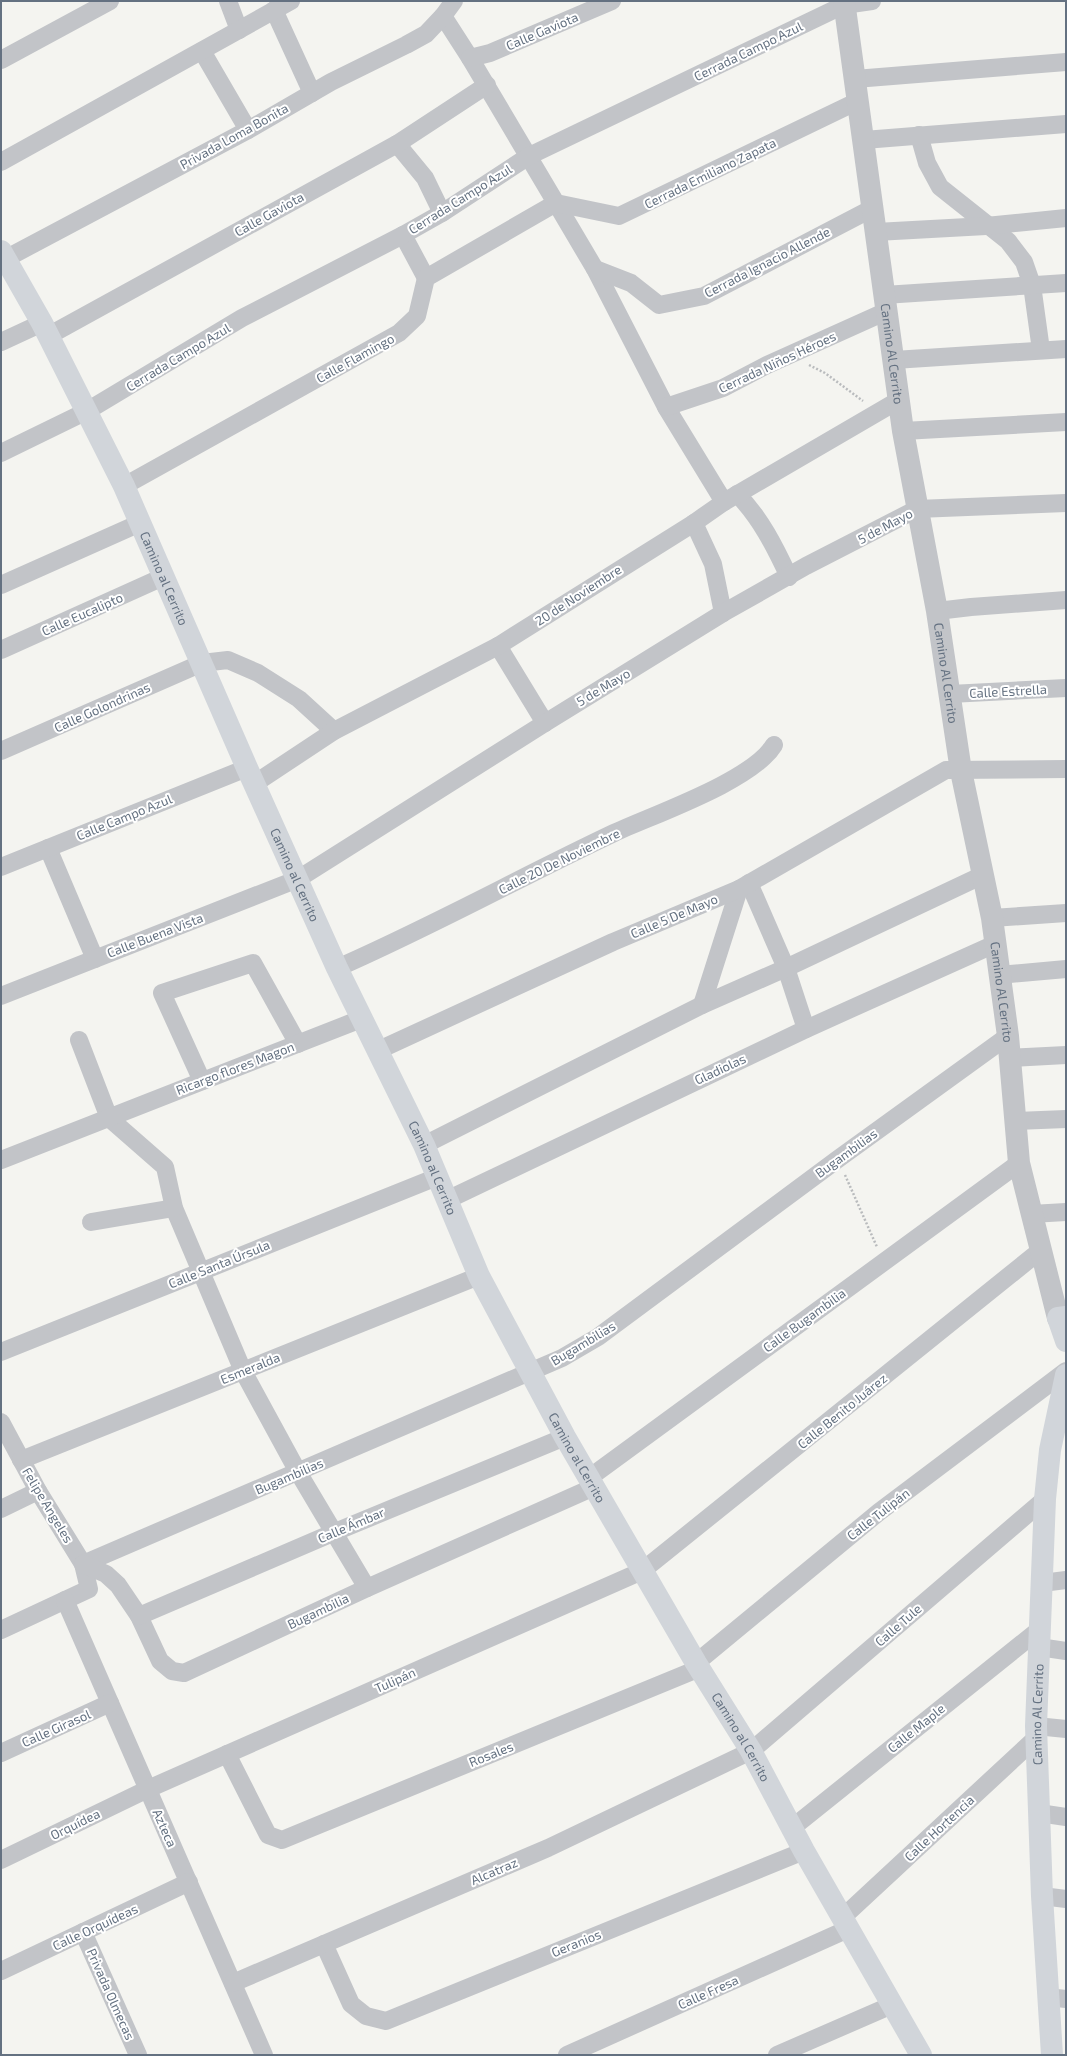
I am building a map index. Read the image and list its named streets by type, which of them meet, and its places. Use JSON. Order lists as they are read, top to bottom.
{
  "streets": {
    "main road": ["Camino Al Cerrito", "Camino al Cerrito"],
    "street": [
      "Calle Gaviota",
      "Cerrada Campo Azul",
      "Privada Loma Bonita",
      "Cerrada Emiliano Zapata",
      "Cerrada Ignacio Allende",
      "Calle Flamingo",
      "Cerrada Niños Héroes",
      "5 de Mayo",
      "20 de Noviembre",
      "Calle Eucalipto",
      "Calle Estrella",
      "Calle Golondrinas",
      "Calle Campo Azul",
      "Calle 20 De Noviembre",
      "Calle 5 De Mayo",
      "Calle Buena Vista",
      "Ricargo flores Magon",
      "Gladiolas",
      "Bugambilias",
      "Calle Santa Úrsula",
      "Calle Bugambilia",
      "Esmeralda",
      "Calle Benito Juárez",
      "Felipe Angeles",
      "Calle Tulipán",
      "Calle Ámbar",
      "Bugambilia",
      "Calle Tule",
      "Tulipán",
      "Calle Girasol",
      "Calle Maple",
      "Rosales",
      "Orquídea",
      "Azteca",
      "Calle Hortencia",
      "Alcatraz",
      "Calle Orquídeas",
      "Geranios",
      "Calle Fresa",
      "Privada Olmecas"
    ]
  },
  "crossings": [
    ["Calle Gaviota", "Camino al Cerrito"],
    ["Cerrada Campo Azul", "Camino Al Cerrito"],
    ["Cerrada Campo Azul", "Camino al Cerrito"],
    ["Privada Loma Bonita", "Camino al Cerrito"],
    ["Cerrada Emiliano Zapata", "Camino Al Cerrito"],
    ["Cerrada Ignacio Allende", "Camino Al Cerrito"],
    ["Camino Al Cerrito", "Cerrada Niños Héroes"],
    ["Camino Al Cerrito", "5 de Mayo"],
    ["Camino Al Cerrito", "20 de Noviembre"],
    ["Camino Al Cerrito", "Calle Estrella"],
    ["Camino Al Cerrito", "Calle 5 De Mayo"],
    ["Camino Al Cerrito", "Gladiolas"],
    ["Camino Al Cerrito", "Bugambilias"],
    ["Camino Al Cerrito", "Calle Bugambilia"],
    ["Camino Al Cerrito", "Calle Benito Juárez"],
    ["Camino Al Cerrito", "Calle Tule"],
    ["Camino Al Cerrito", "Calle Maple"],
    ["Camino Al Cerrito", "Calle Hortencia"],
    ["Calle Flamingo", "Camino al Cerrito"],
    ["5 de Mayo", "Camino al Cerrito"],
    ["5 de Mayo", "Calle Buena Vista"],
    ["Camino al Cerrito", "20 de Noviembre"],
    ["Camino al Cerrito", "Calle Eucalipto"],
    ["Camino al Cerrito", "Calle Golondrinas"],
    ["Camino al Cerrito", "Calle Campo Azul"],
    ["Camino al Cerrito", "Calle 20 De Noviembre"],
    ["Camino al Cerrito", "Calle 5 De Mayo"],
    ["Camino al Cerrito", "Calle Buena Vista"],
    ["Camino al Cerrito", "Ricargo flores Magon"],
    ["Camino al Cerrito", "Gladiolas"],
    ["Camino al Cerrito", "Bugambilias"],
    ["Camino al Cerrito", "Calle Santa Úrsula"],
    ["Camino al Cerrito", "Calle Bugambilia"],
    ["Camino al Cerrito", "Esmeralda"],
    ["Camino al Cerrito", "Calle Benito Juárez"],
    ["Camino al Cerrito", "Calle Tulipán"],
    ["Camino al Cerrito", "Calle Ámbar"],
    ["Camino al Cerrito", "Bugambilia"],
    ["Camino al Cerrito", "Calle Tule"],
    ["Camino al Cerrito", "Tulipán"],
    ["Camino al Cerrito", "Calle Maple"],
    ["Camino al Cerrito", "Rosales"],
    ["Camino al Cerrito", "Calle Hortencia"],
    ["Camino al Cerrito", "Alcatraz"],
    ["Camino al Cerrito", "Geranios"],
    ["Camino al Cerrito", "Calle Fresa"],
    ["20 de Noviembre", "Calle Golondrinas"],
    ["20 de Noviembre", "Calle Campo Azul"],
    ["Bugambilias", "Felipe Angeles"],
    ["Bugambilias", "Bugambilia"],
    ["Calle Bugambilia", "Bugambilia"],
    ["Esmeralda", "Felipe Angeles"],
    ["Calle Benito Juárez", "Tulipán"],
    ["Felipe Angeles", "Bugambilia"],
    ["Felipe Angeles", "Azteca"],
    ["Calle Tulipán", "Rosales"],
    ["Calle Ámbar", "Bugambilia"],
    ["Calle Tule", "Alcatraz"],
    ["Tulipán", "Rosales"],
    ["Tulipán", "Orquídea"],
    ["Tulipán", "Azteca"],
    ["Calle Girasol", "Azteca"],
    ["Orquídea", "Azteca"],
    ["Azteca", "Alcatraz"],
    ["Azteca", "Calle Orquídeas"],
    ["Calle Hortencia", "Calle Fresa"],
    ["Alcatraz", "Geranios"],
    ["Calle Orquídeas", "Privada Olmecas"]
  ]
}
